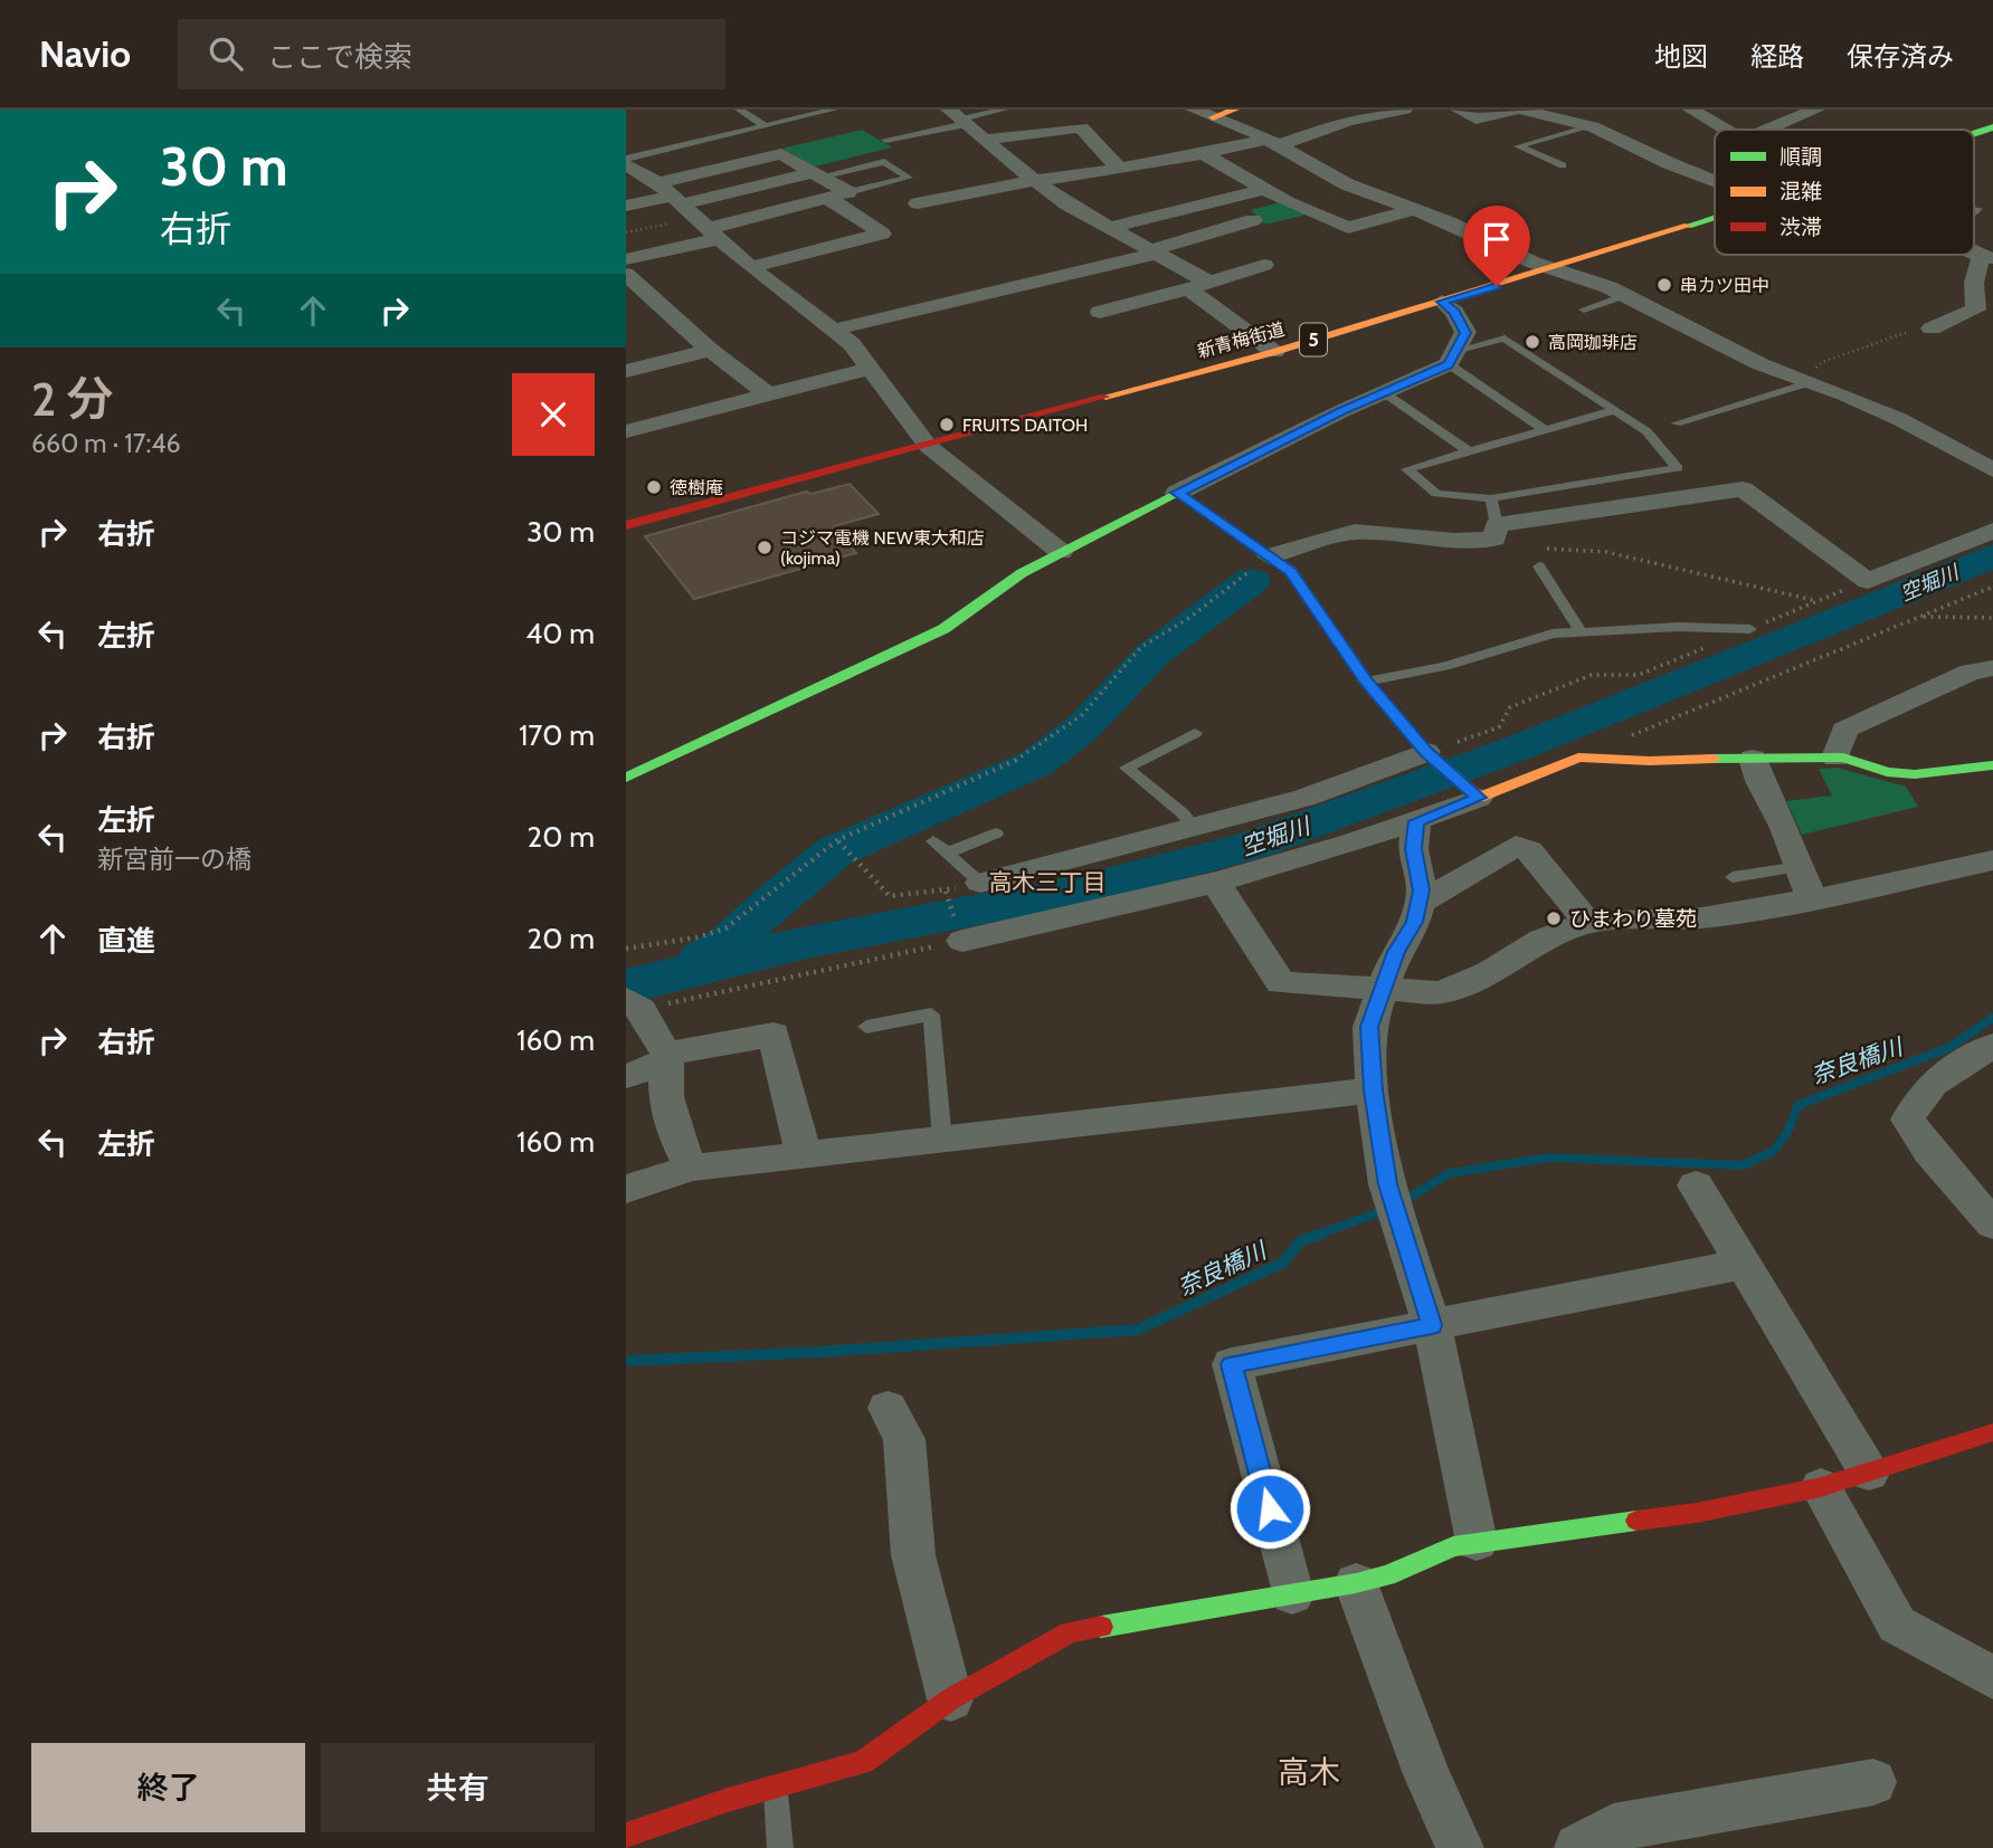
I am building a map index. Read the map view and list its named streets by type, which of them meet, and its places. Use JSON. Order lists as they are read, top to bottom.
{
  "streets": {
    "street": ["新青梅街道", "5"]
  },
  "districts": ["高木三丁目", "高木"],
  "water": ["空堀川", "奈良橋川"],
  "places": [
    "串カツ田中",
    "高岡珈琲店",
    "FRUITS DAITOH",
    "徳樹庵",
    "コジマ電機 NEW東大和店 (kojima)",
    "ひまわり墓苑"
  ],
  "legend": ["順調", "混雑", "渋滞"],
  "page": {
    "header": "Navio",
    "search": "ここで検索",
    "nav": ["地図", "経路", "保存済み"],
    "turn": ["30 m", "右折"],
    "heading": ["2 分", "660 m · 17:46"],
    "list": [
      {
        "name": "右折",
        "value": "30 m"
      },
      {
        "name": "左折",
        "value": "40 m"
      },
      {
        "name": "右折",
        "value": "170 m"
      },
      {
        "name": "左折",
        "note": "新宮前一の橋",
        "value": "20 m"
      },
      {
        "name": "直進",
        "value": "20 m"
      },
      {
        "name": "右折",
        "value": "160 m"
      },
      {
        "name": "左折",
        "value": "160 m"
      }
    ],
    "buttons": ["終了", "共有"]
  }
}
